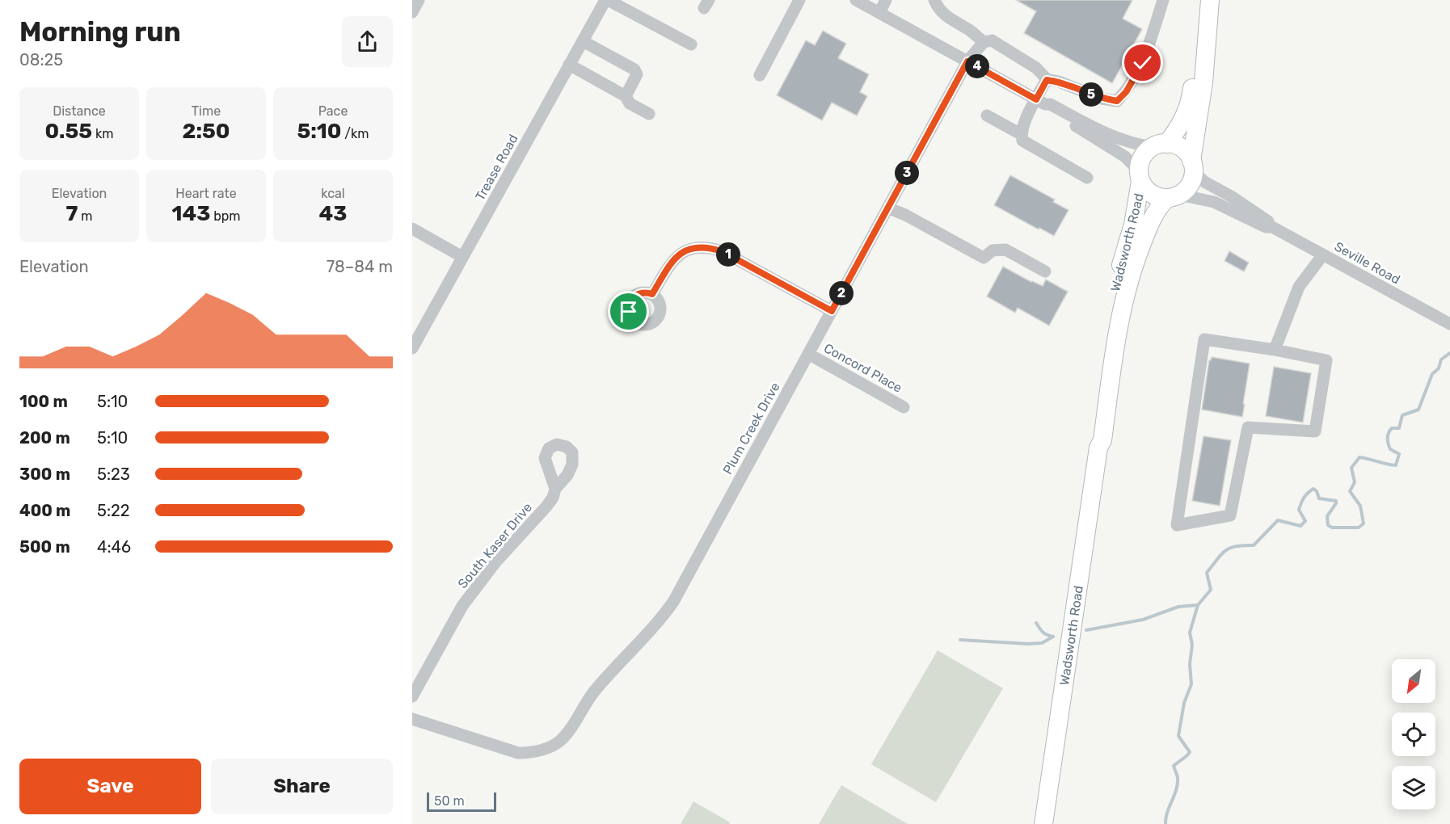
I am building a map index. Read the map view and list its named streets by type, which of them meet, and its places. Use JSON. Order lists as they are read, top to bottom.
{
  "streets": {
    "highway": ["Wadsworth Road"],
    "street": [
      "Trease Road",
      "Seville Road",
      "Concord Place",
      "Plum Creek Drive",
      "South Kaser Drive"
    ]
  },
  "crossings": [
    ["Wadsworth Road", "Seville Road"],
    ["Concord Place", "Plum Creek Drive"]
  ],
  "scale_bar": "50 m",
  "north": "bottom left",
  "page": {
    "heading": ["Morning run", "08:25"],
    "pins": [
      "4",
      "5",
      "3",
      "1",
      "2"
    ],
    "stats": [
      ["Distance", "0.55 km"],
      ["Time", "2:50"],
      ["Pace", "5:10 /km"],
      ["Elevation", "7 m"],
      ["Heart rate", "143 bpm"],
      ["kcal", "43"]
    ],
    "chart": ["Elevation", "78–84 m"],
    "list": [
      {
        "name": "100 m",
        "note": "5:10"
      },
      {
        "name": "200 m",
        "note": "5:10"
      },
      {
        "name": "300 m",
        "note": "5:23"
      },
      {
        "name": "400 m",
        "note": "5:22"
      },
      {
        "name": "500 m",
        "note": "4:46"
      }
    ],
    "buttons": ["Save", "Share"],
    "scale": "50 m"
  }
}
